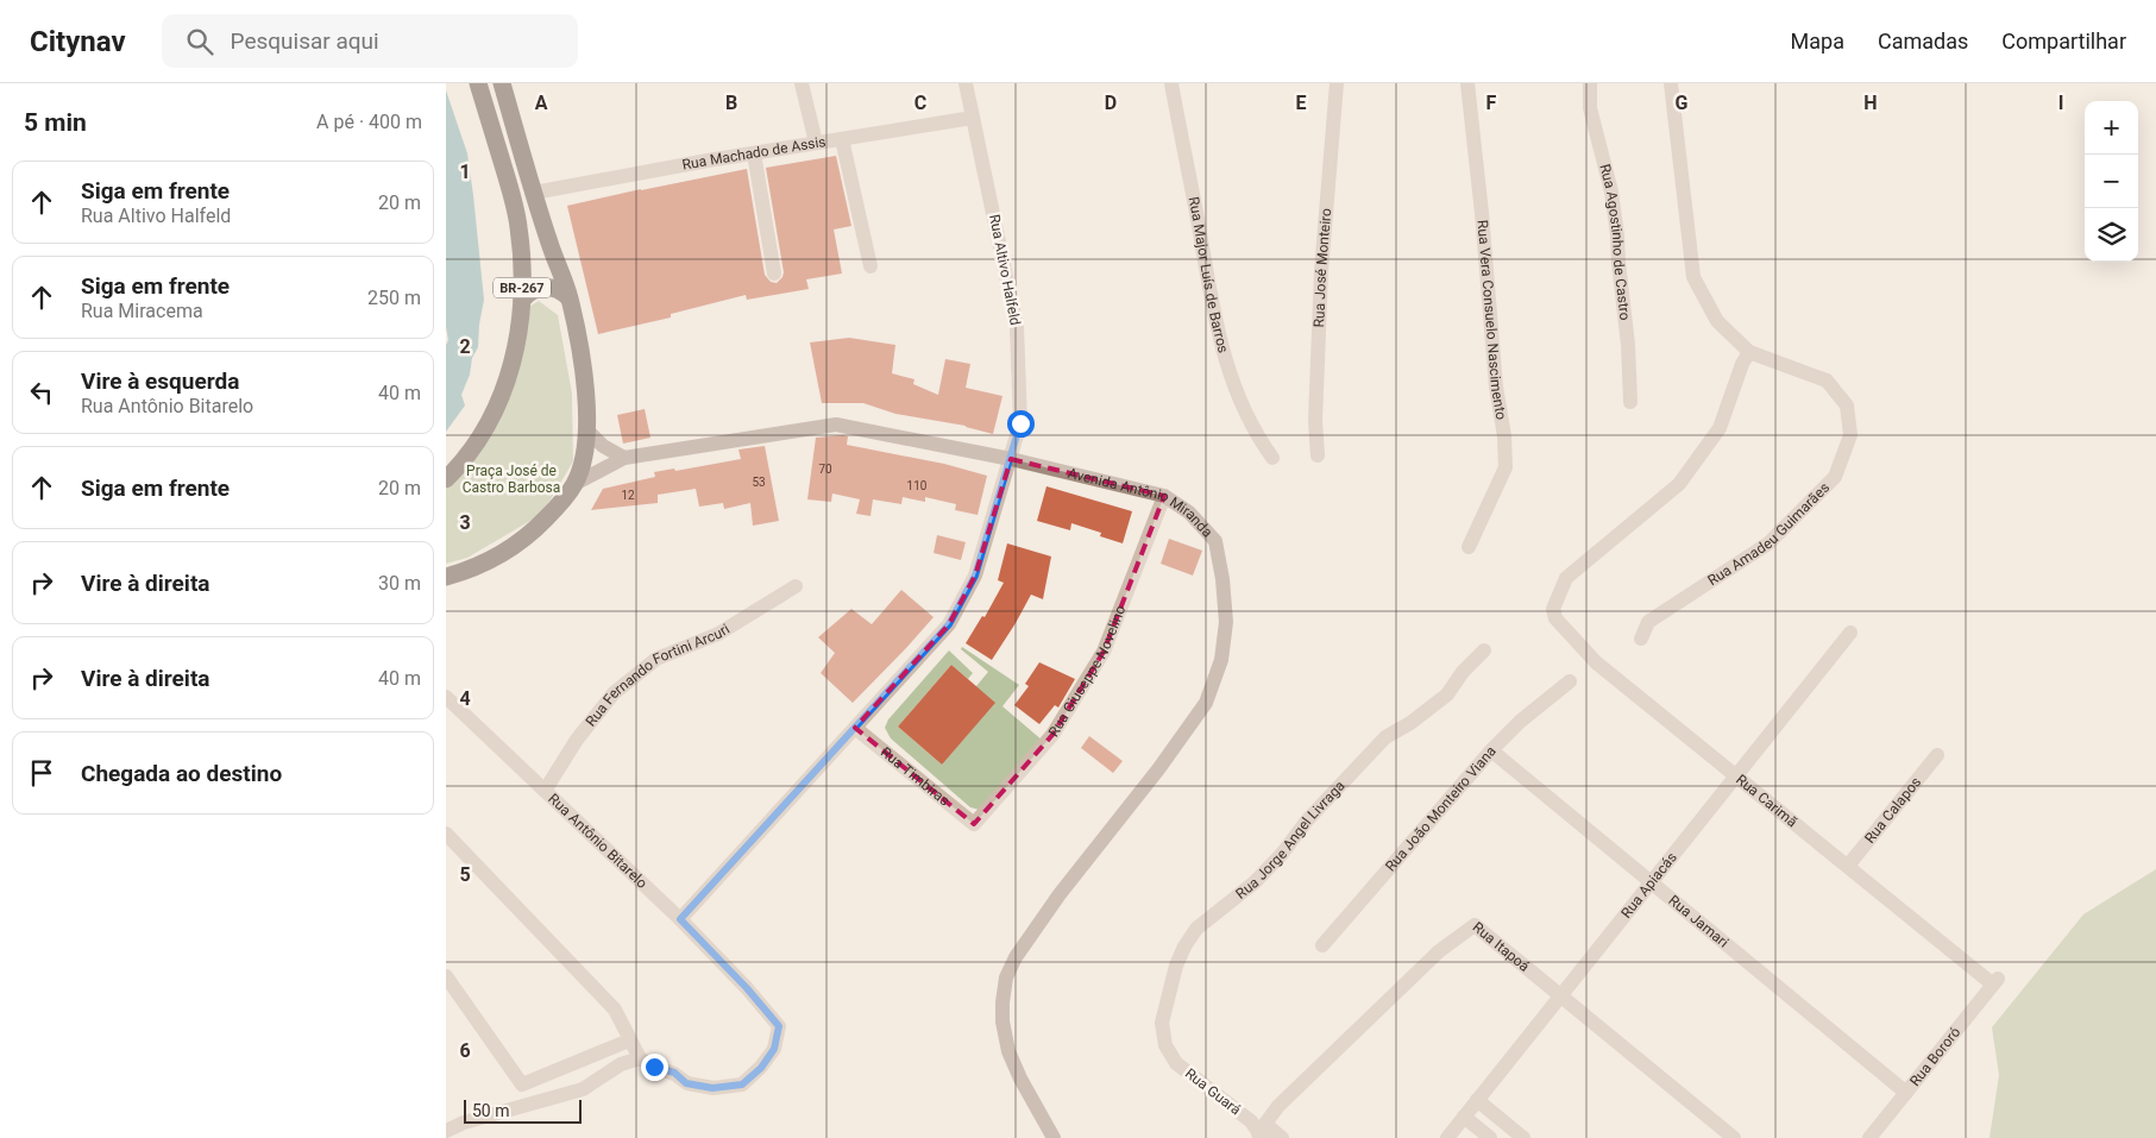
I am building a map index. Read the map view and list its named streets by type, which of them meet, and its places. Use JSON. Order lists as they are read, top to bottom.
{
  "streets": {
    "highway": ["BR-267"],
    "street": [
      "Rua Machado de Assis",
      "Rua Agostinho de Castro",
      "Rua José Monteiro",
      "Rua Altivo Halfeld",
      "Rua Major Luís de Barros",
      "Rua Vera Consuelo Nascimento",
      "Avenida Antônio Miranda",
      "Rua Amadeu Guimarães",
      "Rua Giuseppe Novelino",
      "Rua Fernando Fortini Arcuri",
      "Rua Timbiras",
      "Rua Carimã",
      "Rua João Monteiro Viana",
      "Rua Calapos",
      "Rua Jorge Angel Livraga",
      "Rua Antônio Bitarelo",
      "Rua Apiacás",
      "Rua Jamari",
      "Rua Itapoá",
      "Rua Bororó",
      "Rua Guará"
    ]
  },
  "crossings": [
    ["Rua Machado de Assis", "Rua Altivo Halfeld"],
    ["Rua Machado de Assis", "BR-267"],
    ["Rua Altivo Halfeld", "Avenida Antônio Miranda"],
    ["Rua Altivo Halfeld", "Rua Timbiras"],
    ["Rua Altivo Halfeld", "Rua Antônio Bitarelo"],
    ["BR-267", "Avenida Antônio Miranda"],
    ["Avenida Antônio Miranda", "Rua Giuseppe Novelino"],
    ["Rua Amadeu Guimarães", "Rua Carimã"],
    ["Rua Giuseppe Novelino", "Rua Timbiras"],
    ["Rua Fernando Fortini Arcuri", "Rua Antônio Bitarelo"],
    ["Rua Carimã", "Rua Calapos"],
    ["Rua Carimã", "Rua Apiacás"],
    ["Rua Carimã", "Rua Bororó"],
    ["Rua João Monteiro Viana", "Rua Jamari"],
    ["Rua Jorge Angel Livraga", "Rua Guará"],
    ["Rua Apiacás", "Rua Jamari"],
    ["Rua Apiacás", "Rua Itapoá"],
    ["Rua Jamari", "Rua Bororó"],
    ["Rua Itapoá", "Rua Guará"]
  ],
  "parks": ["Praça José de Castro Barbosa"],
  "house_numbers": [
    "70",
    "53",
    "110",
    "12"
  ],
  "scale_bar": "50 m",
  "page": {
    "header": "Citynav",
    "search": "Pesquisar aqui",
    "nav": ["Mapa", "Camadas", "Compartilhar"],
    "heading": ["5 min", "A pé · 400 m"],
    "map_buttons": ["+", "−"],
    "list": [
      ["Siga em frente", "Rua Altivo Halfeld", "20 m"],
      ["Siga em frente", "Rua Miracema", "250 m"],
      ["Vire à esquerda", "Rua Antônio Bitarelo", "40 m"],
      ["Siga em frente", "20 m"],
      ["Vire à direita", "30 m"],
      ["Vire à direita", "40 m"],
      "Chegada ao destino"
    ],
    "scale": "50 m"
  },
  "grid": {
    "columns": [
      "A",
      "B",
      "C",
      "D",
      "E",
      "F",
      "G",
      "H",
      "I"
    ],
    "rows": [
      "1",
      "2",
      "3",
      "4",
      "5",
      "6"
    ]
  }
}
